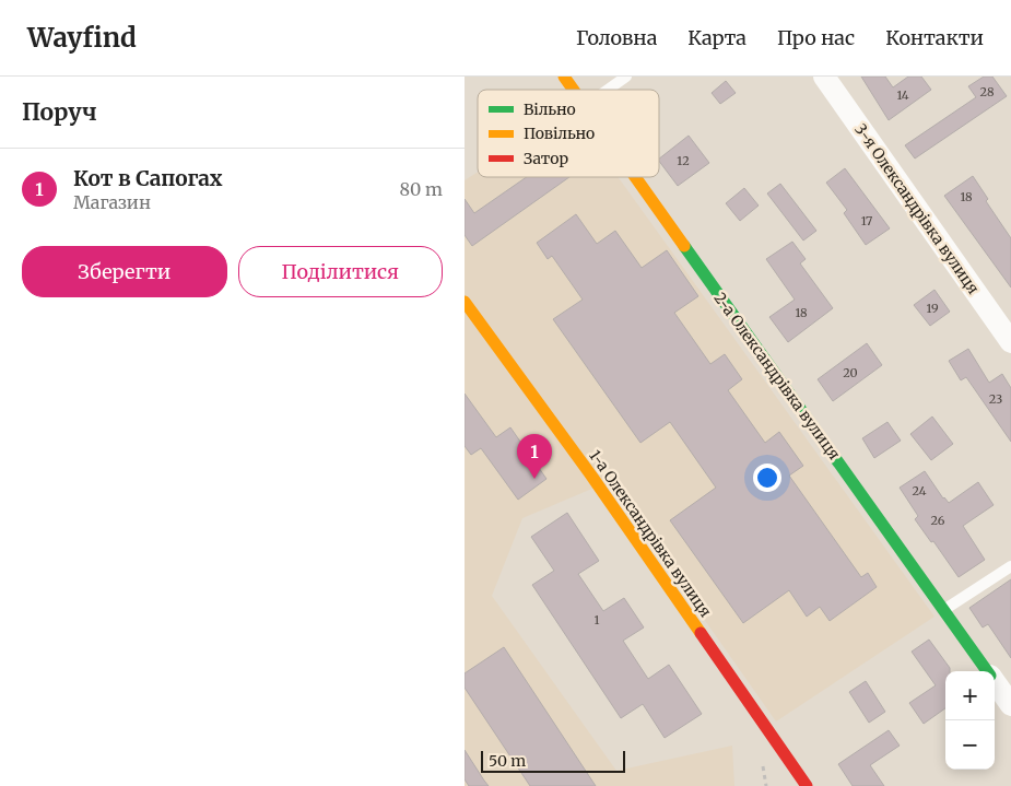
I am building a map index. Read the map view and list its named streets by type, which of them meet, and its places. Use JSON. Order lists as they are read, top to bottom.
{
  "streets": {
    "street": ["3-я Олександрівка вулиця", "2-а Олександрівка вулиця", "1-а Олександрівка вулиця"]
  },
  "house_numbers": [
    "28",
    "14",
    "12",
    "18",
    "17",
    "19",
    "18",
    "20",
    "23",
    "24",
    "26",
    "1"
  ],
  "legend": ["Вільно", "Повільно", "Затор"],
  "scale_bar": "50 m",
  "page": {
    "header": "Wayfind",
    "nav": [
      "Головна",
      "Карта",
      "Про нас",
      "Контакти"
    ],
    "heading": "Поруч",
    "list": [
      {
        "mark": "1",
        "name": "Кот в Сапогах",
        "note": "Магазин",
        "value": "80 m"
      }
    ],
    "buttons": ["Зберегти", "Поділитися"],
    "pins": "1",
    "map_buttons": ["+", "−"],
    "scale": "50 m"
  }
}
